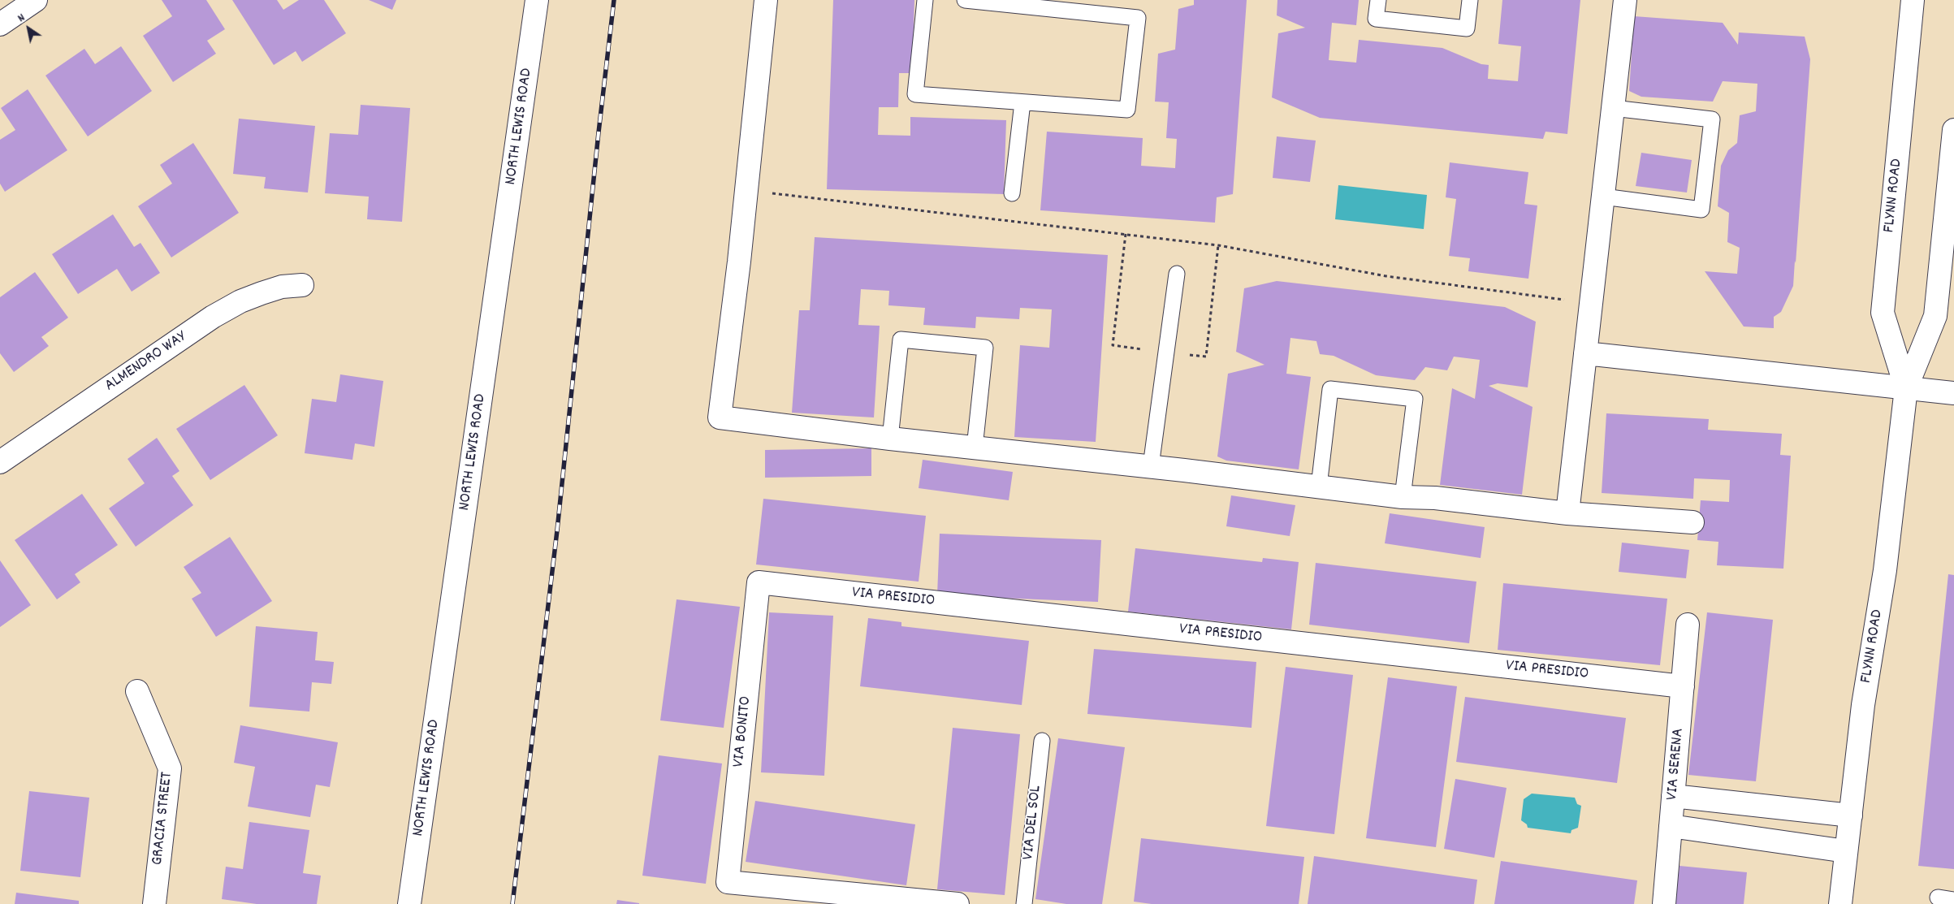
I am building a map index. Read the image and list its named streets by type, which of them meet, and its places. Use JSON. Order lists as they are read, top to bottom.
{
  "streets": {
    "street": [
      "NORTH LEWIS ROAD",
      "FLYNN ROAD",
      "ALMENDRO WAY",
      "VIA PRESIDIO",
      "VIA BONITO",
      "VIA SERENA",
      "GRACIA STREET"
    ],
    "lane": ["VIA DEL SOL"]
  },
  "crossings": [
    ["VIA PRESIDIO", "VIA BONITO"],
    ["VIA PRESIDIO", "VIA SERENA"]
  ],
  "north": "top left"
}
